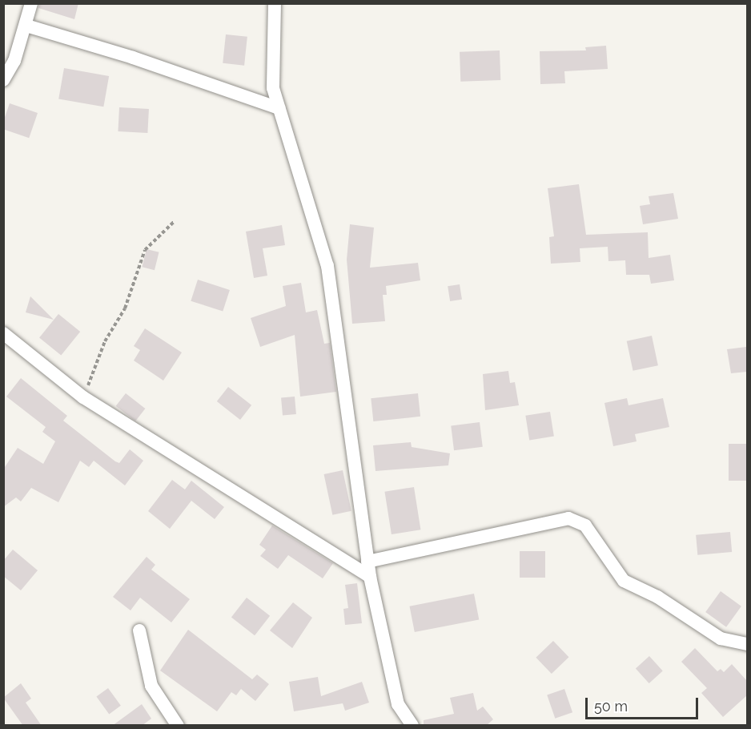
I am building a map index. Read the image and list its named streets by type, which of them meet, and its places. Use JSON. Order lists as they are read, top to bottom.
{
  "scale_bar": "50 m"
}
